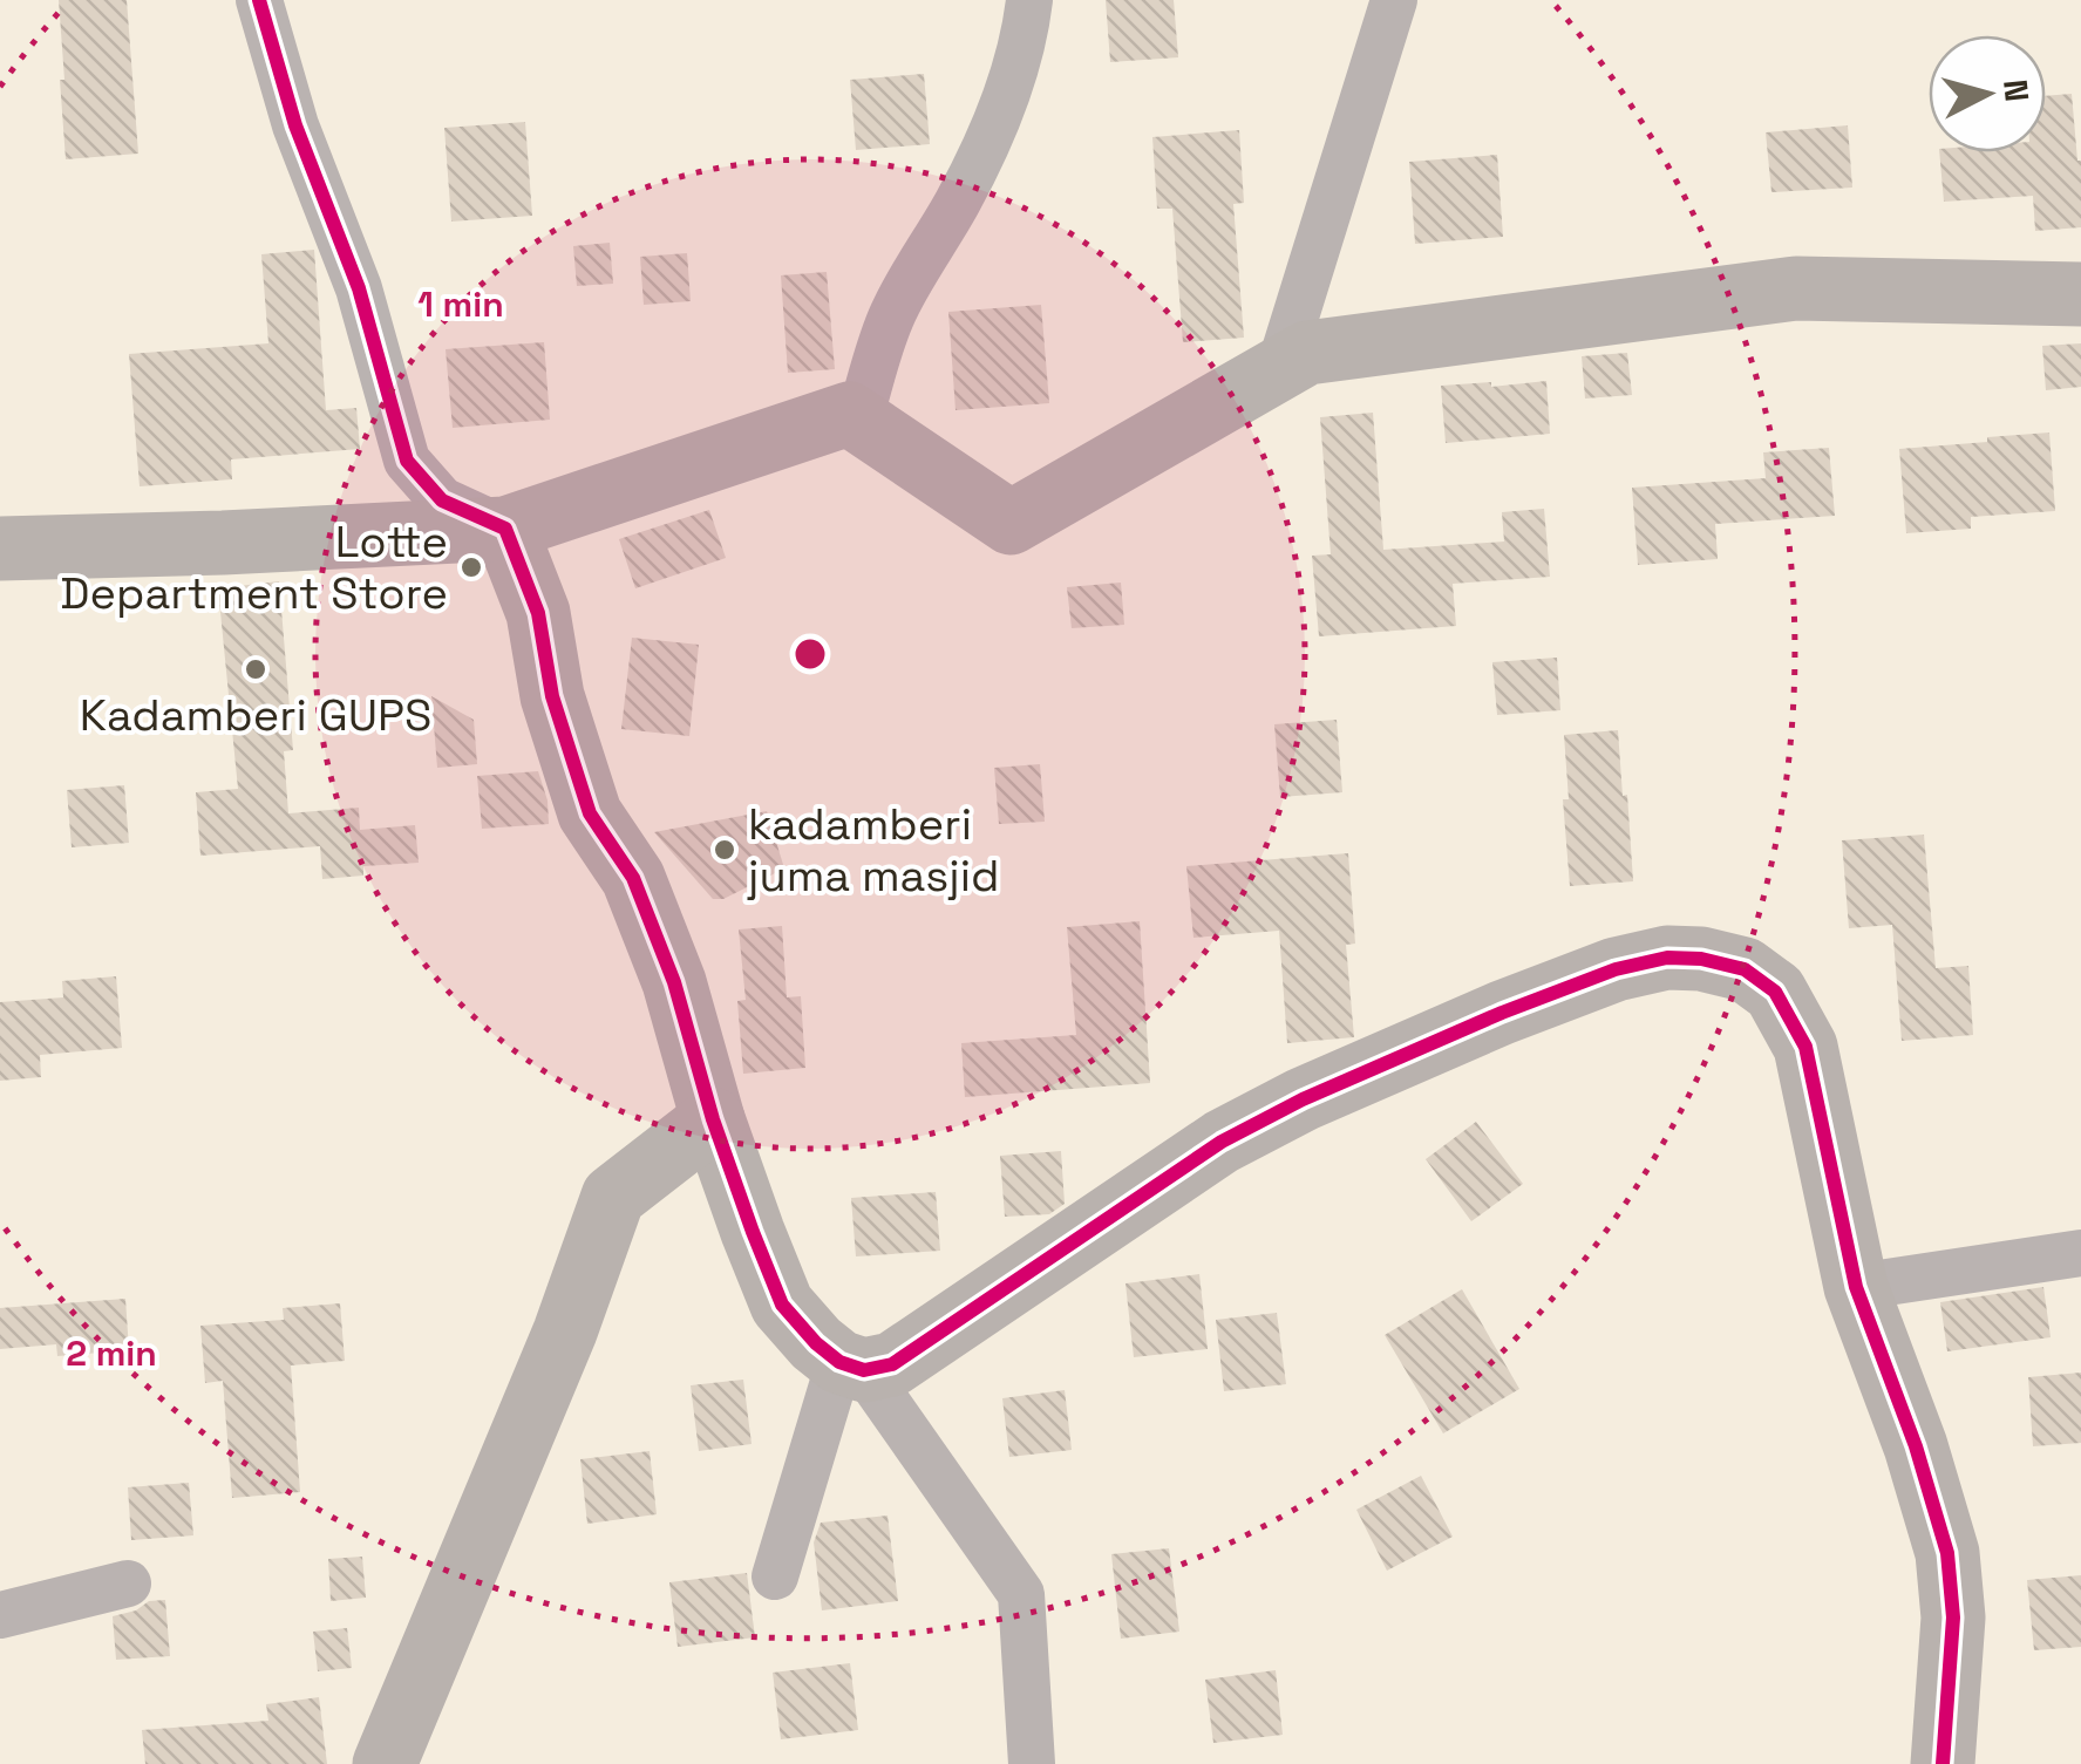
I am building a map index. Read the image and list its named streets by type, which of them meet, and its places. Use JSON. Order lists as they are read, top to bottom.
{
  "places": ["Lotte Department Store", "Kadamberi GUPS", "kadamberi juma masjid"],
  "north": "right",
  "rings": ["1 min", "2 min"]
}
